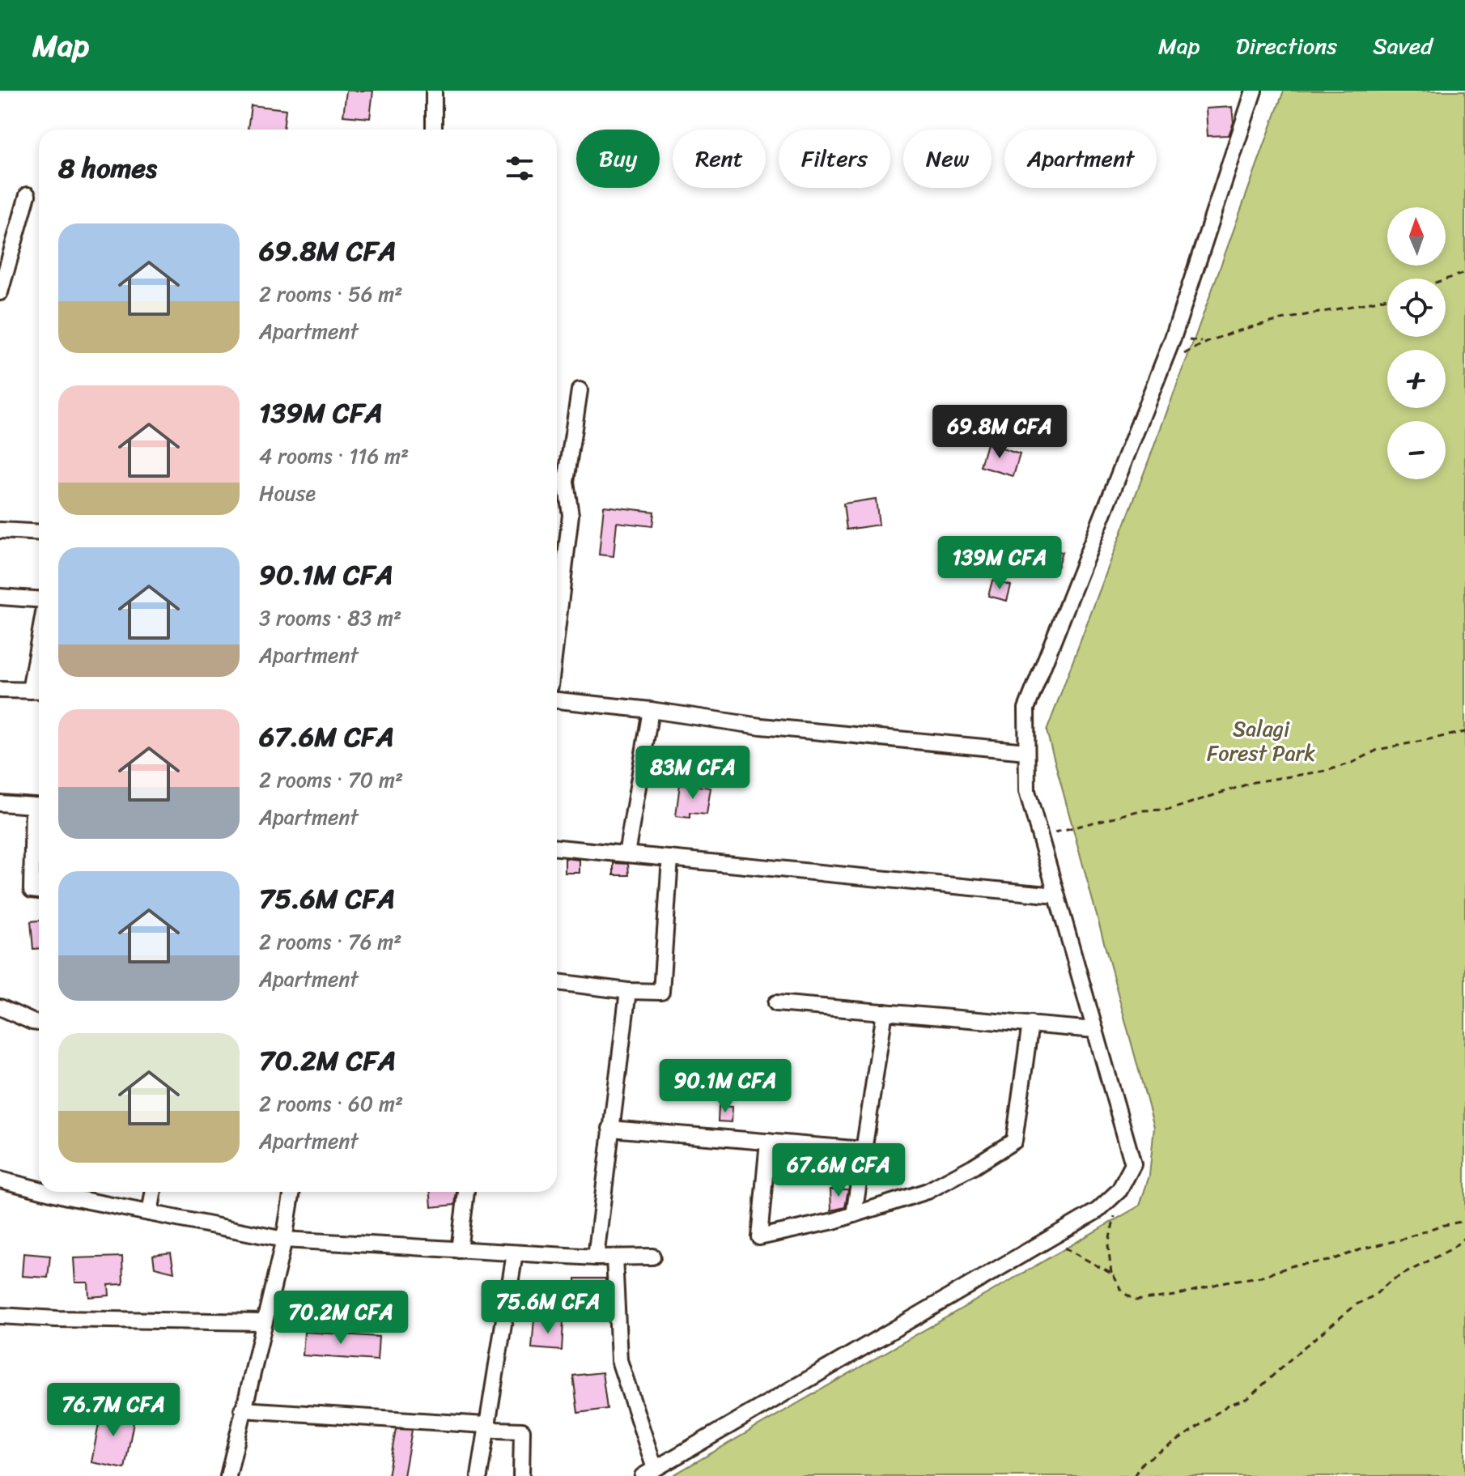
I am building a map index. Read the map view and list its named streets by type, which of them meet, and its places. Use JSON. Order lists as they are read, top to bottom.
{
  "parks": ["Salagi Forest Park"],
  "north": "top",
  "page": {
    "header": "Map",
    "nav": ["Map", "Directions", "Saved"],
    "chip": [
      "Buy",
      "Rent",
      "Filters",
      "New",
      "Apartment"
    ],
    "heading": "8 homes",
    "map_buttons": ["+", "−"],
    "list": [
      {
        "name": "69.8M CFA",
        "note": "2 rooms · 56 m² · Apartment"
      },
      {
        "name": "139M CFA",
        "note": "4 rooms · 116 m² · House"
      },
      {
        "name": "90.1M CFA",
        "note": "3 rooms · 83 m² · Apartment"
      },
      {
        "name": "67.6M CFA",
        "note": "2 rooms · 70 m² · Apartment"
      },
      {
        "name": "75.6M CFA",
        "note": "2 rooms · 76 m² · Apartment"
      },
      {
        "name": "70.2M CFA",
        "note": "2 rooms · 60 m² · Apartment"
      }
    ],
    "price": [
      "69.8M CFA",
      "139M CFA",
      "83M CFA",
      "90.1M CFA",
      "67.6M CFA",
      "75.6M CFA",
      "70.2M CFA",
      "76.7M CFA"
    ]
  }
}
